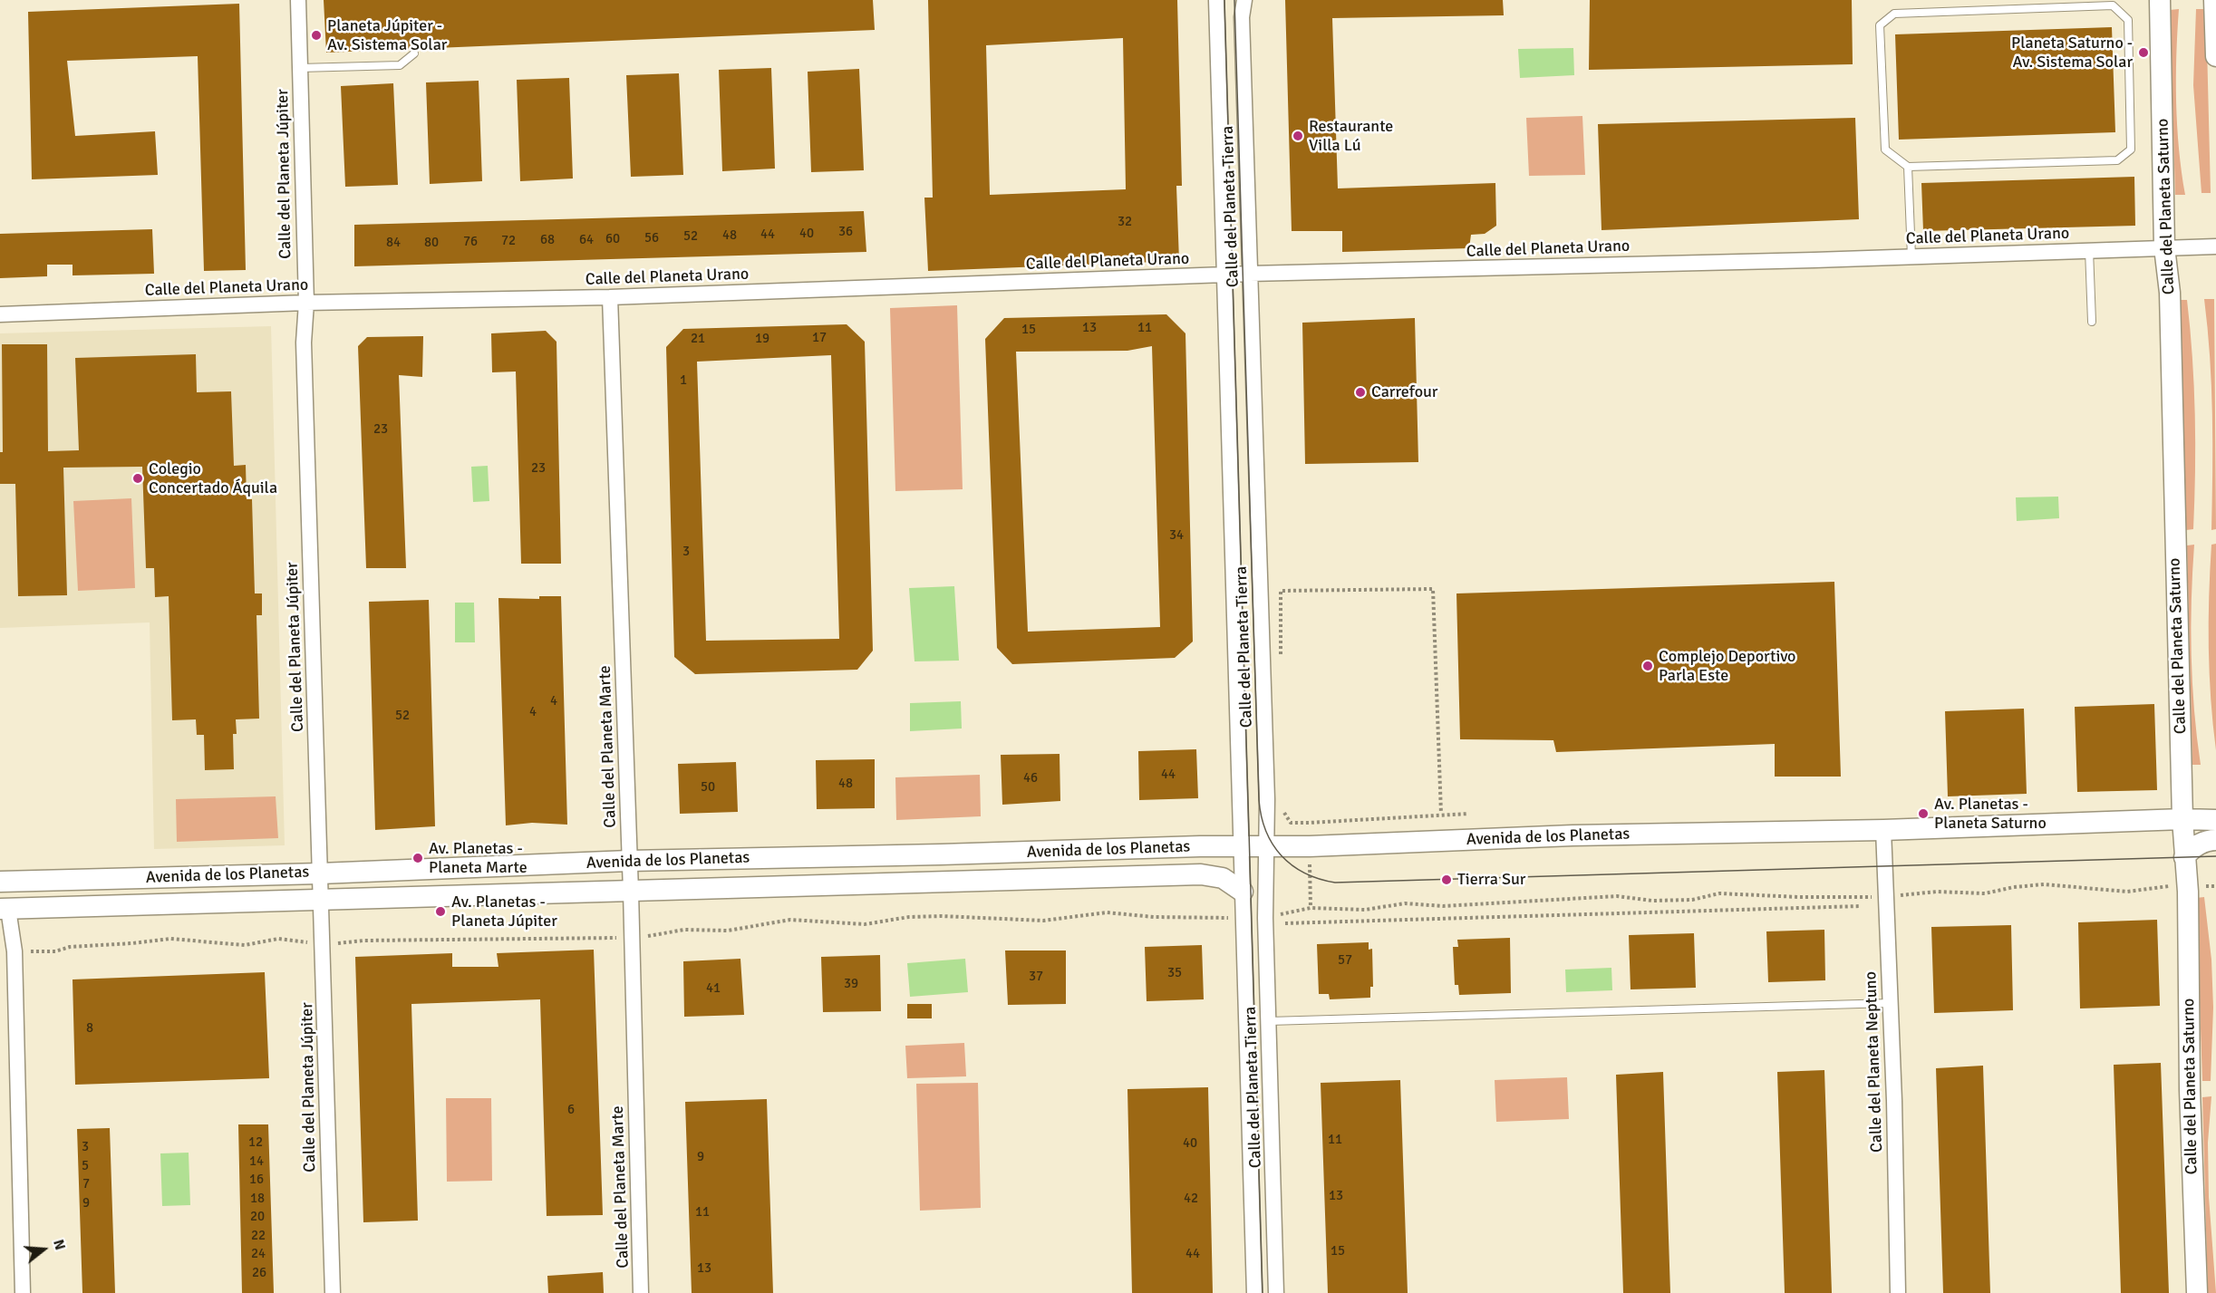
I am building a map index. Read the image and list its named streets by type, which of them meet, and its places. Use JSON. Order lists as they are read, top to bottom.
{
  "streets": {
    "street": [
      "Calle del Planeta Júpiter",
      "Calle del Planeta Tierra",
      "Calle del Planeta Saturno",
      "Calle del Planeta Urano",
      "Calle del Planeta Marte",
      "Avenida de los Planetas",
      "Calle del Planeta Neptuno"
    ]
  },
  "crossings": [
    ["Calle del Planeta Júpiter", "Calle del Planeta Urano"],
    ["Calle del Planeta Júpiter", "Avenida de los Planetas"],
    ["Calle del Planeta Tierra", "Calle del Planeta Urano"],
    ["Calle del Planeta Tierra", "Avenida de los Planetas"],
    ["Calle del Planeta Saturno", "Calle del Planeta Urano"],
    ["Calle del Planeta Saturno", "Avenida de los Planetas"],
    ["Calle del Planeta Urano", "Calle del Planeta Marte"],
    ["Calle del Planeta Marte", "Avenida de los Planetas"],
    ["Avenida de los Planetas", "Calle del Planeta Neptuno"]
  ],
  "places": [
    "Planeta Júpiter - Av. Sistema Solar",
    "Planeta Saturno - Av. Sistema Solar",
    "Restaurante Villa Lú",
    "Carrefour",
    "Colegio Concertado Áquila",
    "Complejo Deportivo Parla Este",
    "Av. Planetas - Planeta Saturno",
    "Av. Planetas - Planeta Marte",
    "Tierra Sur",
    "Av. Planetas - Planeta Júpiter"
  ],
  "house_numbers": [
    "32",
    "36",
    "40",
    "44",
    "48",
    "52",
    "56",
    "60",
    "68",
    "64",
    "72",
    "76",
    "84",
    "80",
    "13",
    "11",
    "15",
    "17",
    "21",
    "19",
    "1",
    "23",
    "23",
    "34",
    "3",
    "4",
    "4",
    "52",
    "44",
    "46",
    "48",
    "50",
    "57",
    "35",
    "37",
    "39",
    "41",
    "8",
    "6",
    "11",
    "12",
    "40",
    "3",
    "9",
    "14",
    "5",
    "16",
    "7",
    "13",
    "18",
    "42",
    "9",
    "11",
    "20",
    "22",
    "15",
    "24",
    "44",
    "13",
    "26"
  ],
  "north": "right"
}
